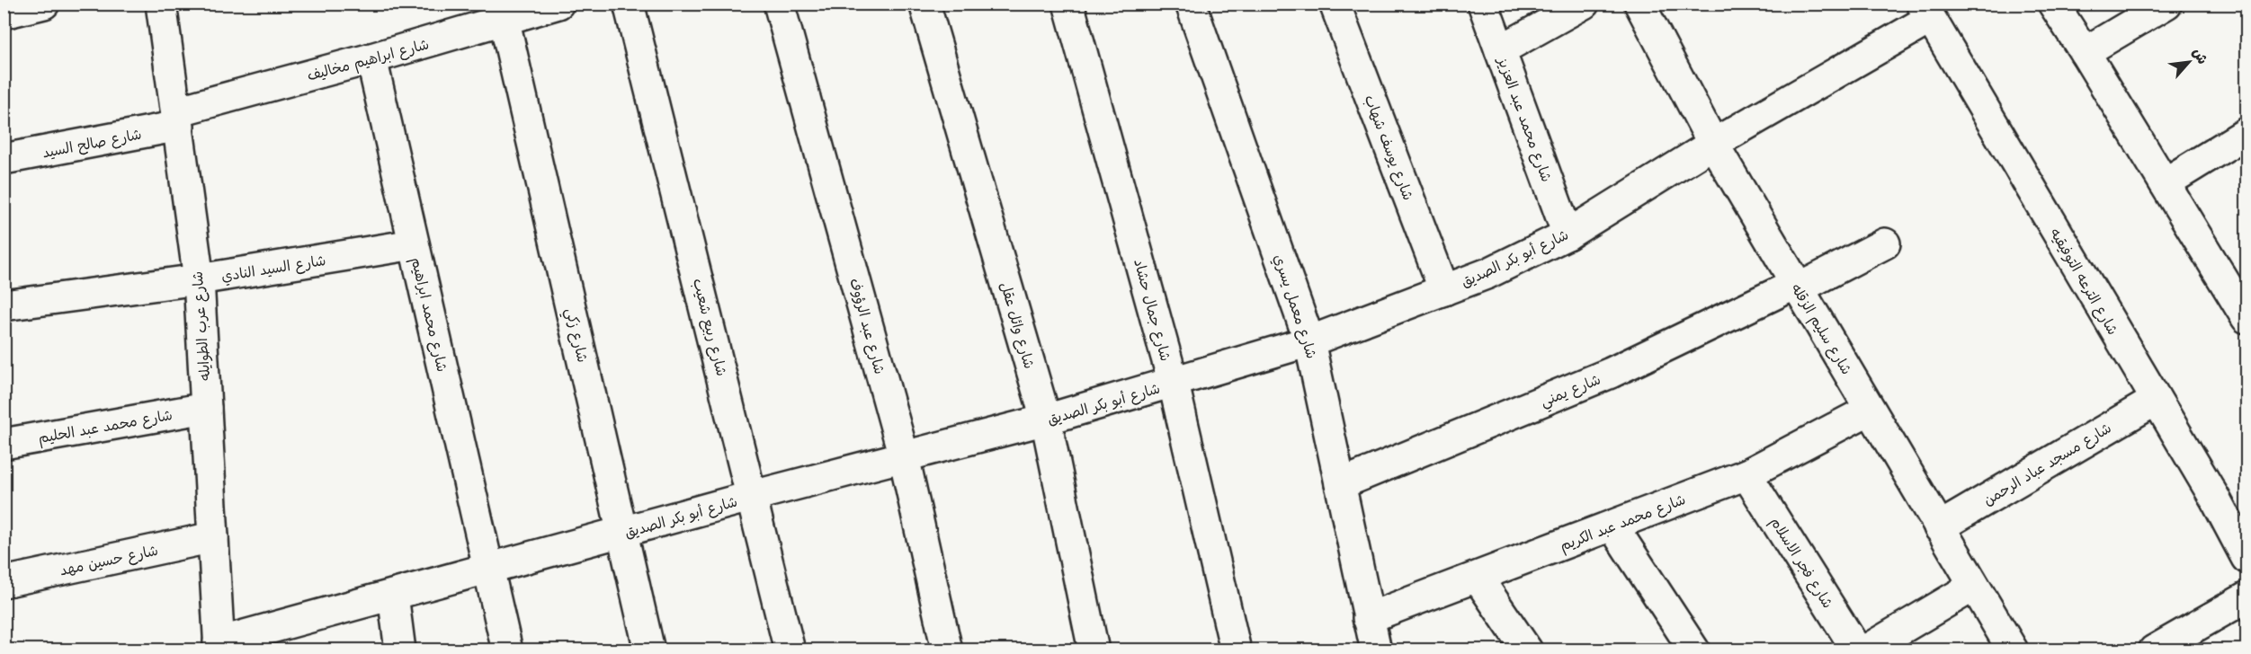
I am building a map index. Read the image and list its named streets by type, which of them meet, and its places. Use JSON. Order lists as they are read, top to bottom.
{
  "streets": {
    "street": [
      "شارع ابراهيم مخاليف",
      "شارع محمد عبد العزيز",
      "شارع صالح السيد",
      "شارع يوسف شهاب",
      "شارع أبو بكر الصديق",
      "شارع السيد النادي",
      "شارع الترعه التوفيقيه",
      "شارع معمل يسري",
      "شارع جمال حشاد",
      "شارع محمد ابراهيم",
      "شارع وائل عقل",
      "شارع عرب الطوايله",
      "شارع عبد الرؤوف",
      "شارع ربيع شعيب",
      "شارع سليم الزقله",
      "شارع زكي",
      "شارع يمني",
      "شارع محمد عبد الحليم",
      "شارع مسجد عباد الرحمن",
      "شارع محمد عبد الكريم",
      "شارع حسين مهد",
      "شارع فجر الاسلام"
    ]
  },
  "crossings": [
    ["شارع ابراهيم مخاليف", "شارع صالح السيد"],
    ["شارع ابراهيم مخاليف", "شارع محمد ابراهيم"],
    ["شارع ابراهيم مخاليف", "شارع عرب الطوايله"],
    ["شارع ابراهيم مخاليف", "شارع زكي"],
    ["شارع محمد عبد العزيز", "شارع أبو بكر الصديق"],
    ["شارع صالح السيد", "شارع عرب الطوايله"],
    ["شارع يوسف شهاب", "شارع أبو بكر الصديق"],
    ["شارع أبو بكر الصديق", "شارع الترعه التوفيقيه"],
    ["شارع أبو بكر الصديق", "شارع معمل يسري"],
    ["شارع أبو بكر الصديق", "شارع جمال حشاد"],
    ["شارع أبو بكر الصديق", "شارع محمد ابراهيم"],
    ["شارع أبو بكر الصديق", "شارع وائل عقل"],
    ["شارع أبو بكر الصديق", "شارع عرب الطوايله"],
    ["شارع أبو بكر الصديق", "شارع عبد الرؤوف"],
    ["شارع أبو بكر الصديق", "شارع ربيع شعيب"],
    ["شارع أبو بكر الصديق", "شارع سليم الزقله"],
    ["شارع أبو بكر الصديق", "شارع زكي"],
    ["شارع السيد النادي", "شارع محمد ابراهيم"],
    ["شارع السيد النادي", "شارع عرب الطوايله"],
    ["شارع الترعه التوفيقيه", "شارع مسجد عباد الرحمن"],
    ["شارع معمل يسري", "شارع يمني"],
    ["شارع معمل يسري", "شارع محمد عبد الكريم"],
    ["شارع عرب الطوايله", "شارع محمد عبد الحليم"],
    ["شارع عرب الطوايله", "شارع حسين مهد"],
    ["شارع سليم الزقله", "شارع يمني"],
    ["شارع سليم الزقله", "شارع مسجد عباد الرحمن"],
    ["شارع سليم الزقله", "شارع محمد عبد الكريم"],
    ["شارع محمد عبد الكريم", "شارع فجر الاسلام"]
  ],
  "north": "top right"
}
